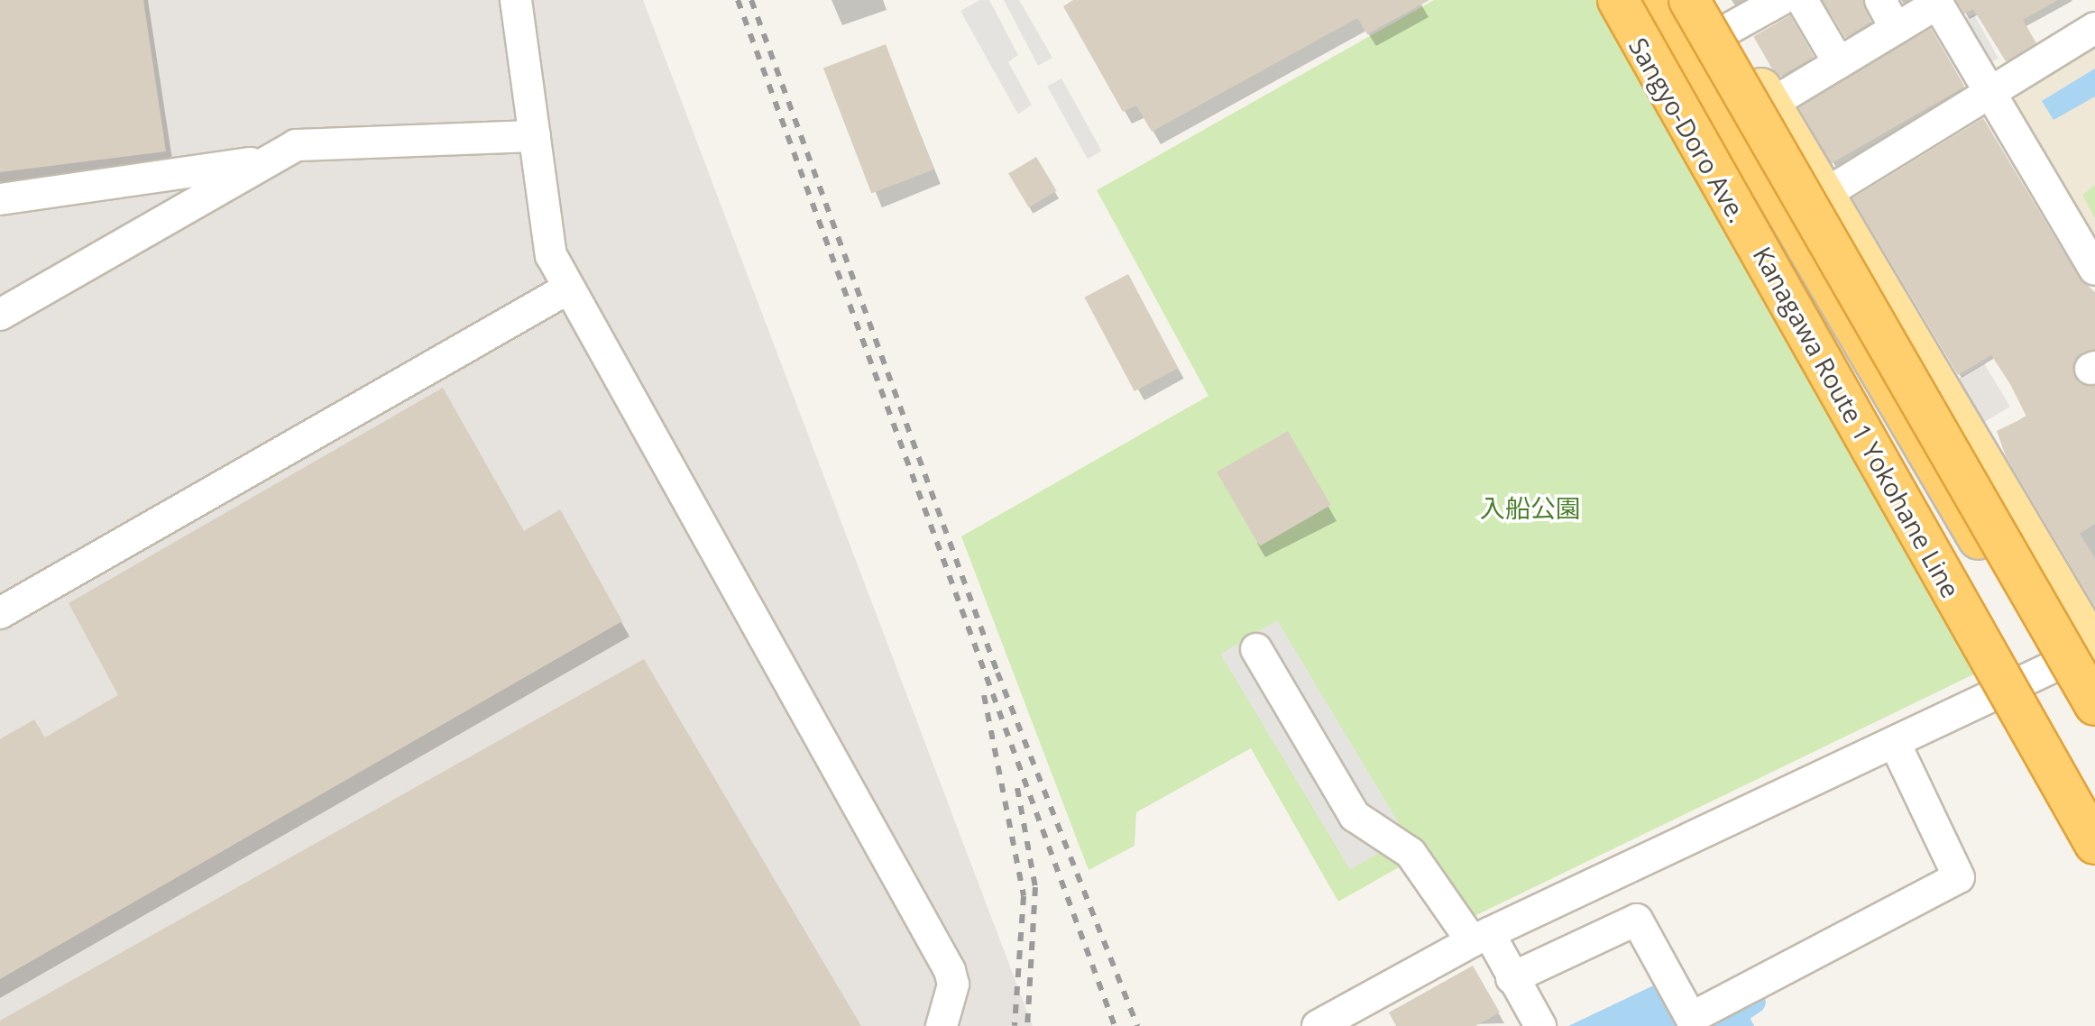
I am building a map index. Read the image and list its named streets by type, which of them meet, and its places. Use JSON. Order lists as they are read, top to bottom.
{
  "streets": {
    "highway": ["Kanagawa Route 1 Yokohane Line"]
  },
  "parks": ["入船公園"]
}
